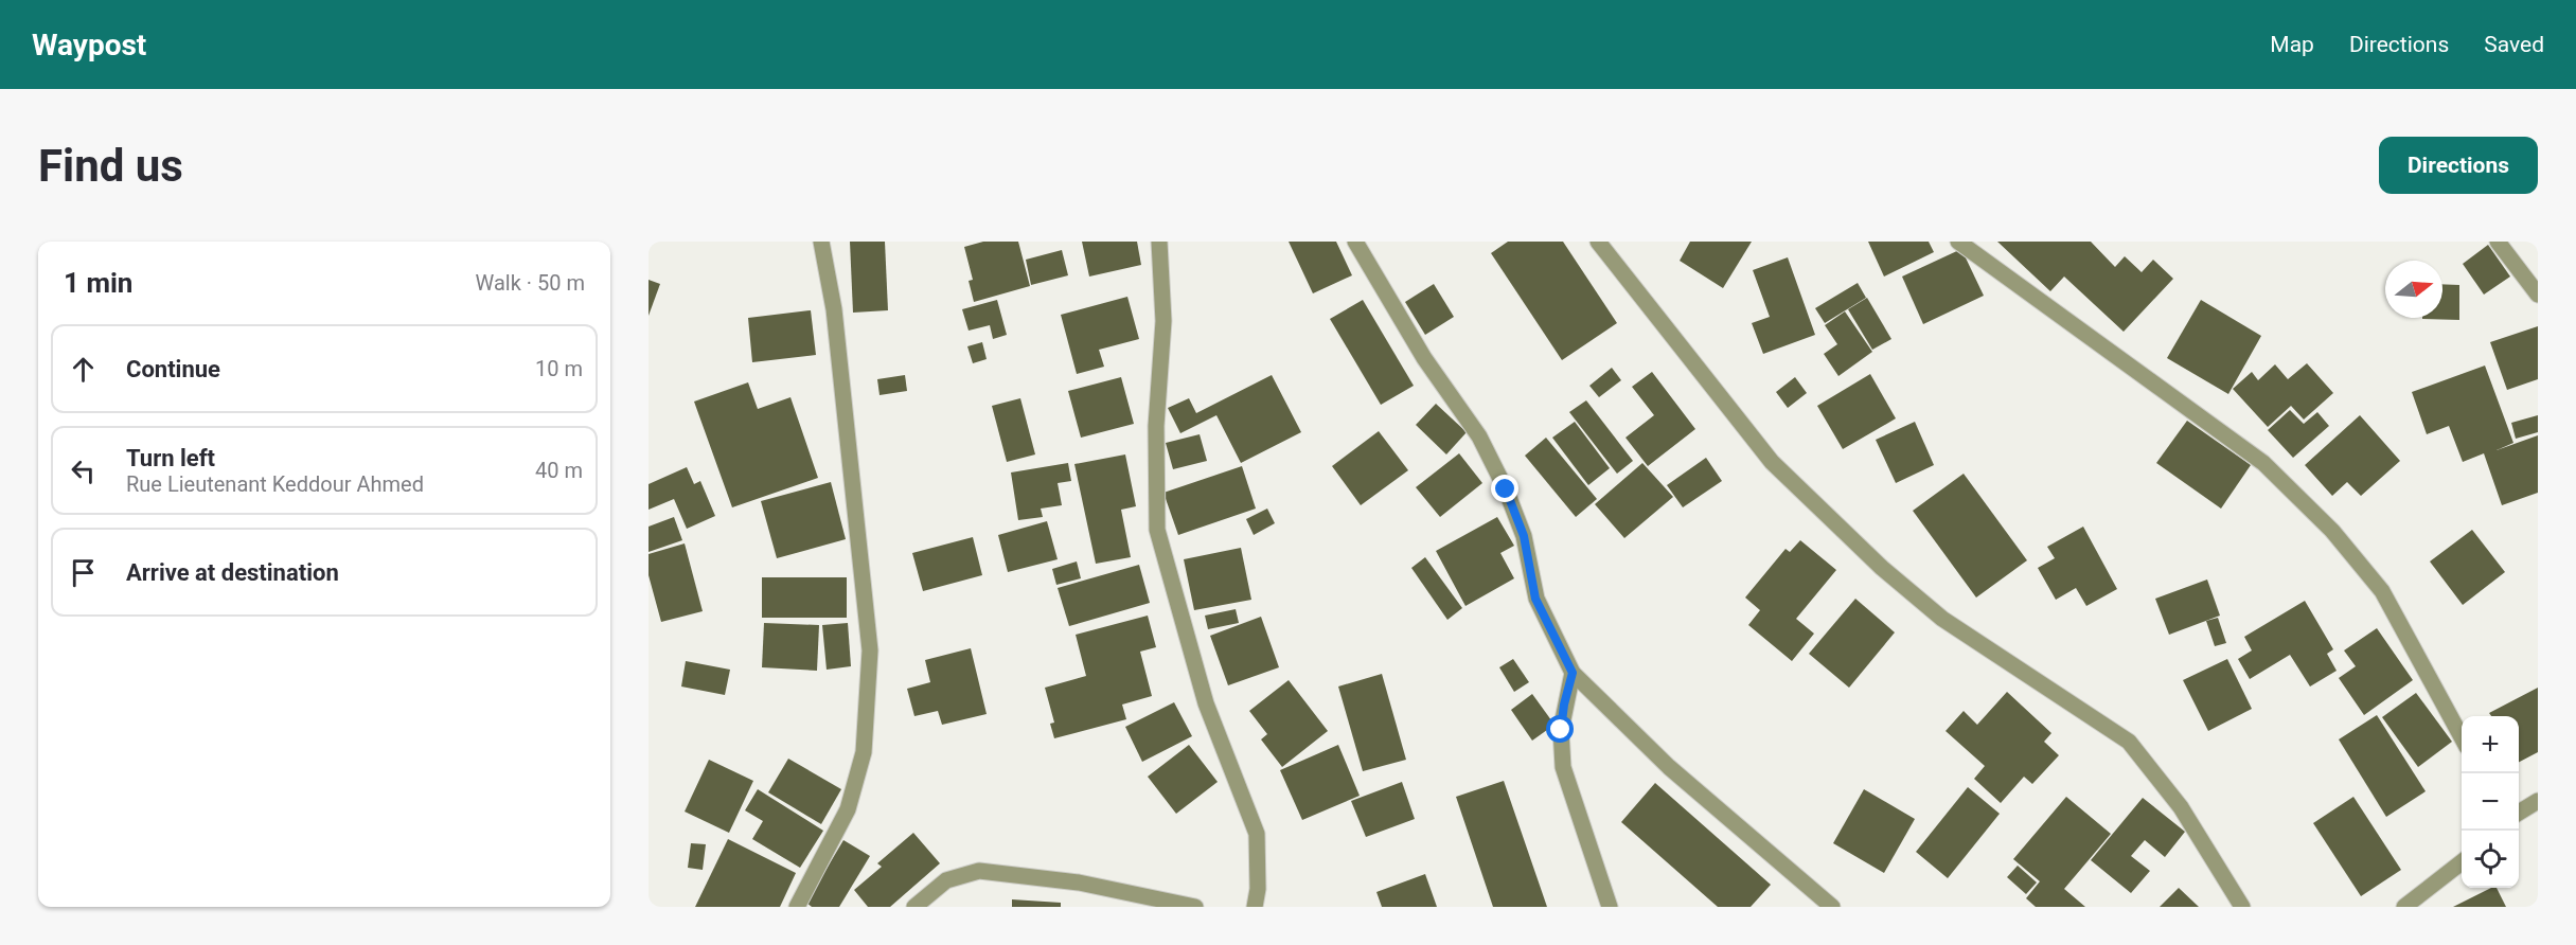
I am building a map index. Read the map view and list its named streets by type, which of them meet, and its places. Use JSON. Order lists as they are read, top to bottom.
{
  "north": "right",
  "page": {
    "header": "Waypost",
    "nav": ["Map", "Directions", "Saved"],
    "buttons": "Directions",
    "title": "Find us",
    "heading": ["1 min", "Walk · 50 m"],
    "list": [
      ["Continue", "10 m"],
      ["Turn left", "Rue Lieutenant Keddour Ahmed", "40 m"],
      "Arrive at destination"
    ],
    "map_buttons": ["+", "−"]
  }
}
